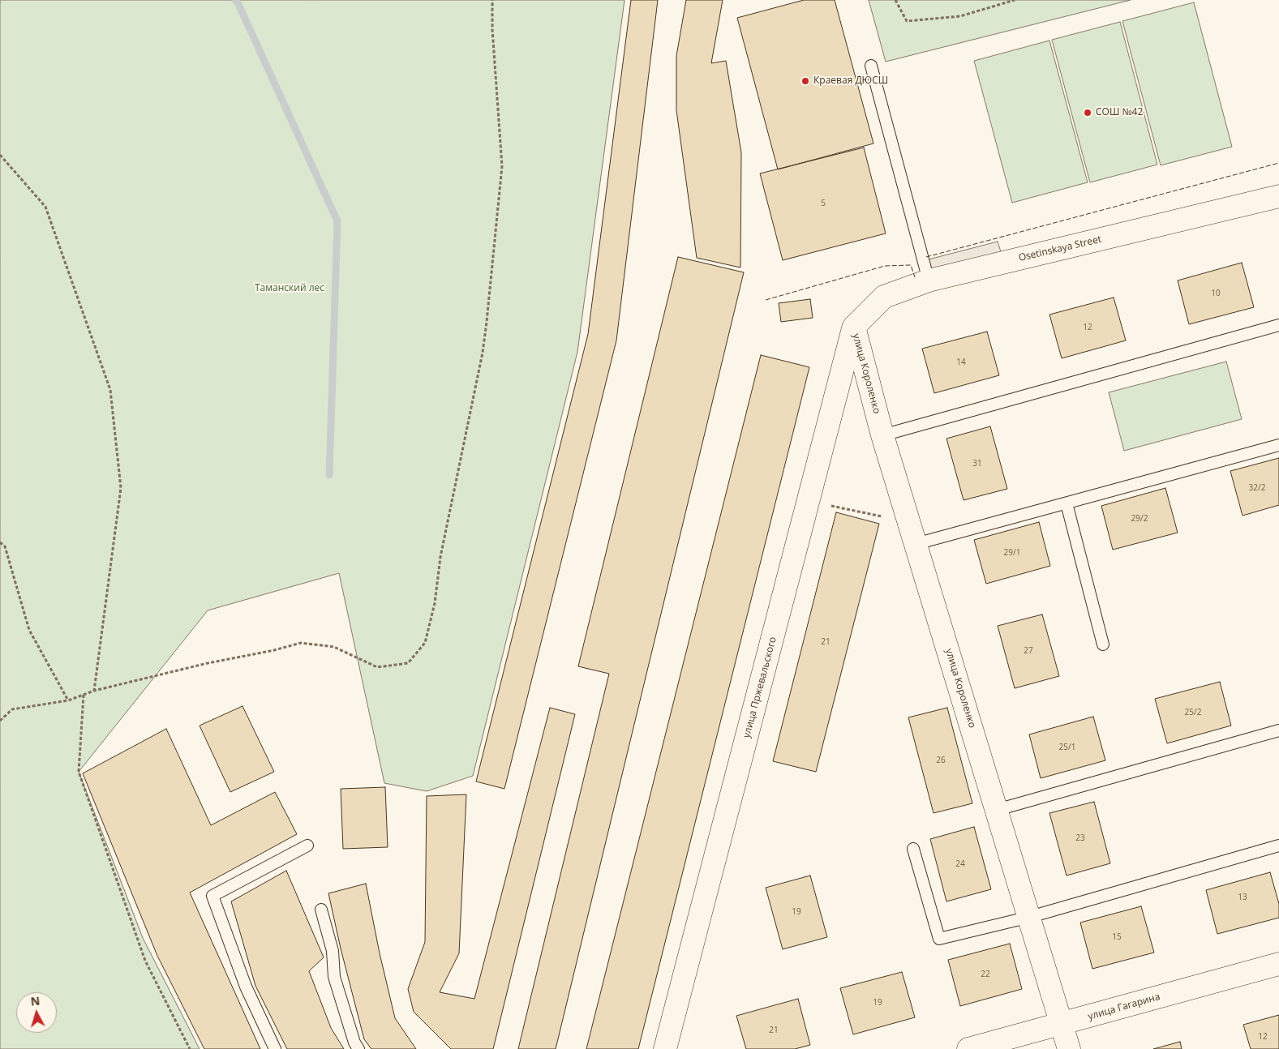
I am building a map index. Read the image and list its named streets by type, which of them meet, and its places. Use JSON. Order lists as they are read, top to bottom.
{
  "streets": {
    "street": [
      "Osetinskaya Street",
      "улица Короленко",
      "улица Пржевальского",
      "улица Гагарина"
    ]
  },
  "crossings": [
    ["Osetinskaya Street", "улица Короленко"],
    ["Osetinskaya Street", "улица Пржевальского"],
    ["улица Короленко", "улица Пржевальского"],
    ["улица Короленко", "улица Гагарина"]
  ],
  "parks": ["Таманский лес"],
  "places": ["Краевая ДЮСШ", "СОШ №42"],
  "house_numbers": [
    "5",
    "10",
    "12",
    "14",
    "31",
    "32/2",
    "29/2",
    "29/1",
    "21",
    "27",
    "25/2",
    "25/1",
    "26",
    "23",
    "24",
    "13",
    "19",
    "15",
    "22",
    "19",
    "21",
    "12"
  ],
  "north": "top"
}
